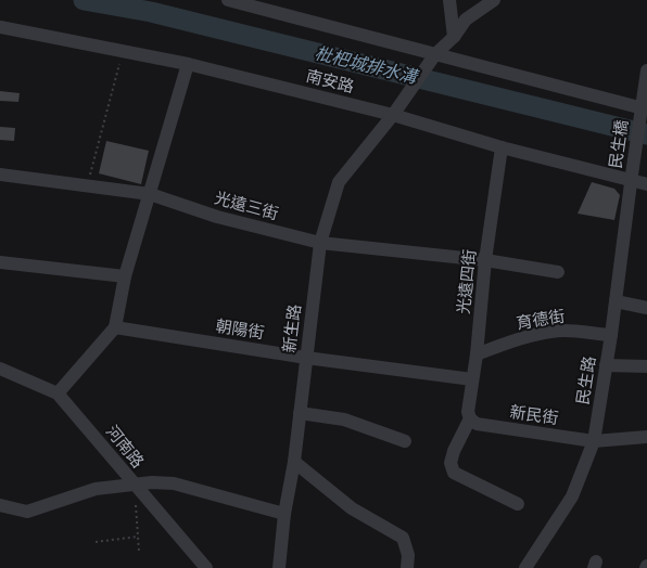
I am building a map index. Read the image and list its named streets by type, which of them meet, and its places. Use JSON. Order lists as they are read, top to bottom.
{
  "streets": {
    "street": [
      "南安路",
      "民生橋",
      "光遠三街",
      "光遠四街",
      "育德街",
      "新生路",
      "朝陽街",
      "民生路",
      "新民街",
      "河南路"
    ]
  },
  "crossings": [
    ["南安路", "民生橋"],
    ["南安路", "光遠四街"],
    ["南安路", "新生路"],
    ["南安路", "民生路"],
    ["民生橋", "民生路"],
    ["光遠三街", "光遠四街"],
    ["光遠三街", "新生路"],
    ["光遠四街", "育德街"],
    ["光遠四街", "朝陽街"],
    ["光遠四街", "新民街"],
    ["育德街", "民生路"],
    ["新生路", "朝陽街"],
    ["民生路", "新民街"]
  ],
  "water": ["枇杷城排水溝"]
}
